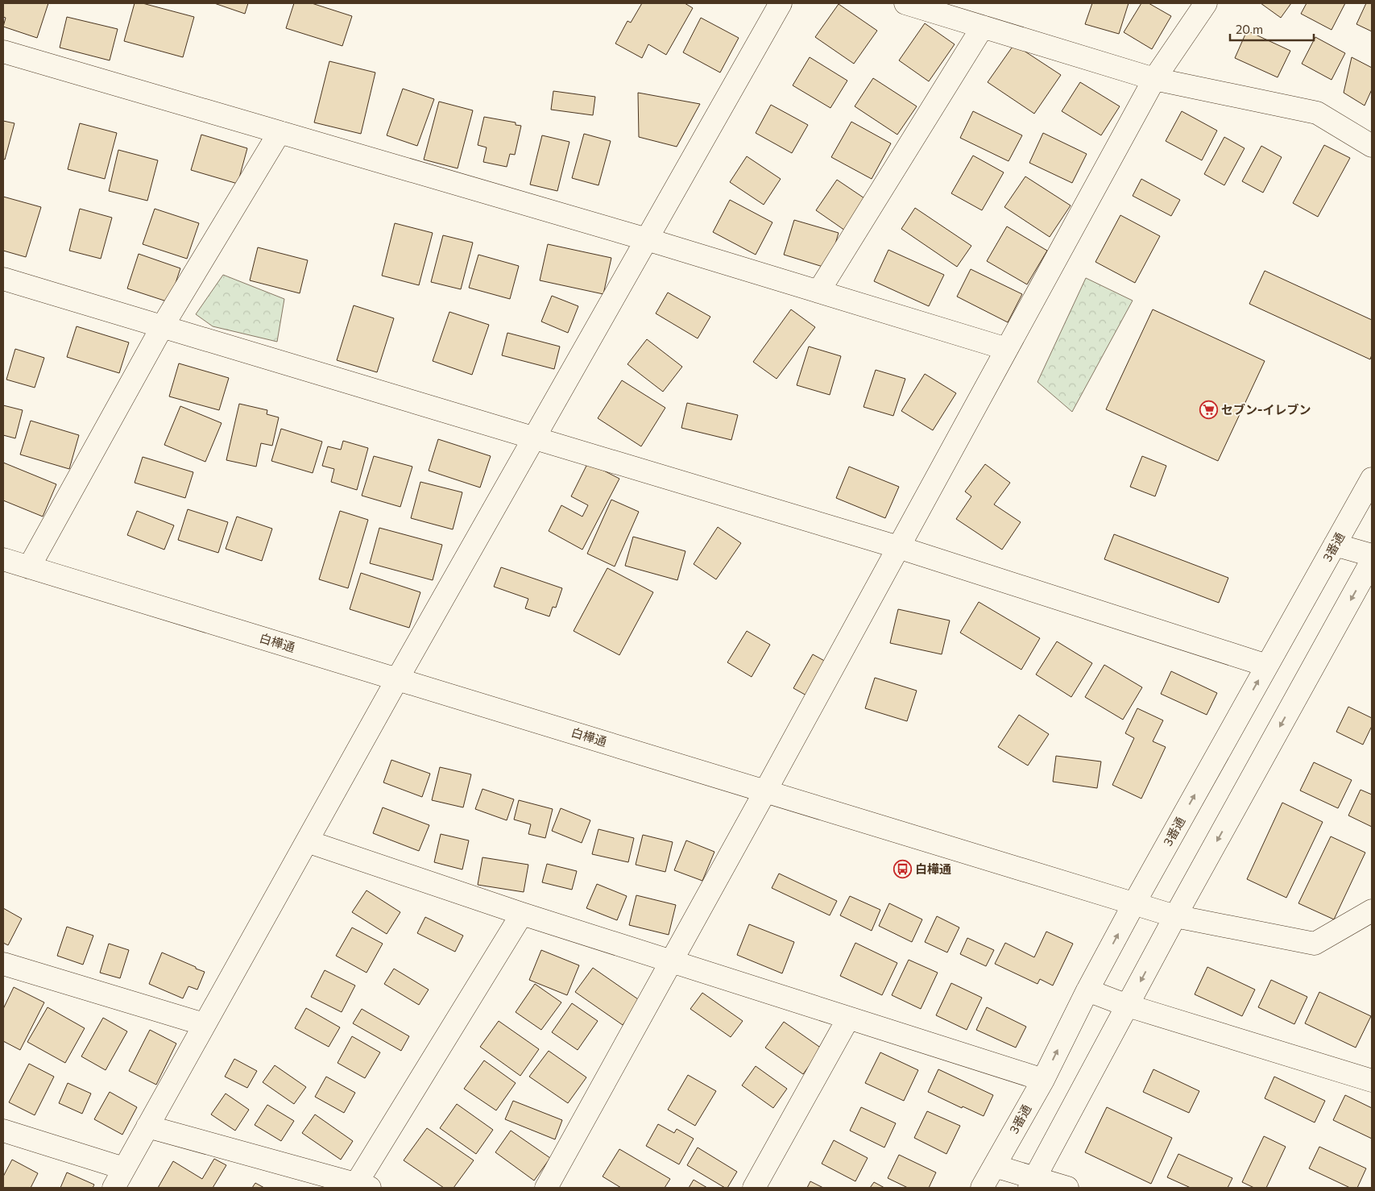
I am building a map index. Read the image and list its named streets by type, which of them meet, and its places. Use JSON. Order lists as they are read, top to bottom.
{
  "streets": {
    "street": ["3番通", "白樺通"]
  },
  "crossings": [
    ["3番通", "白樺通"]
  ],
  "places": {
    "supermarket": ["セブン-イレブン"],
    "bus stop": ["白樺通"]
  },
  "scale_bar": "20 m"
}
